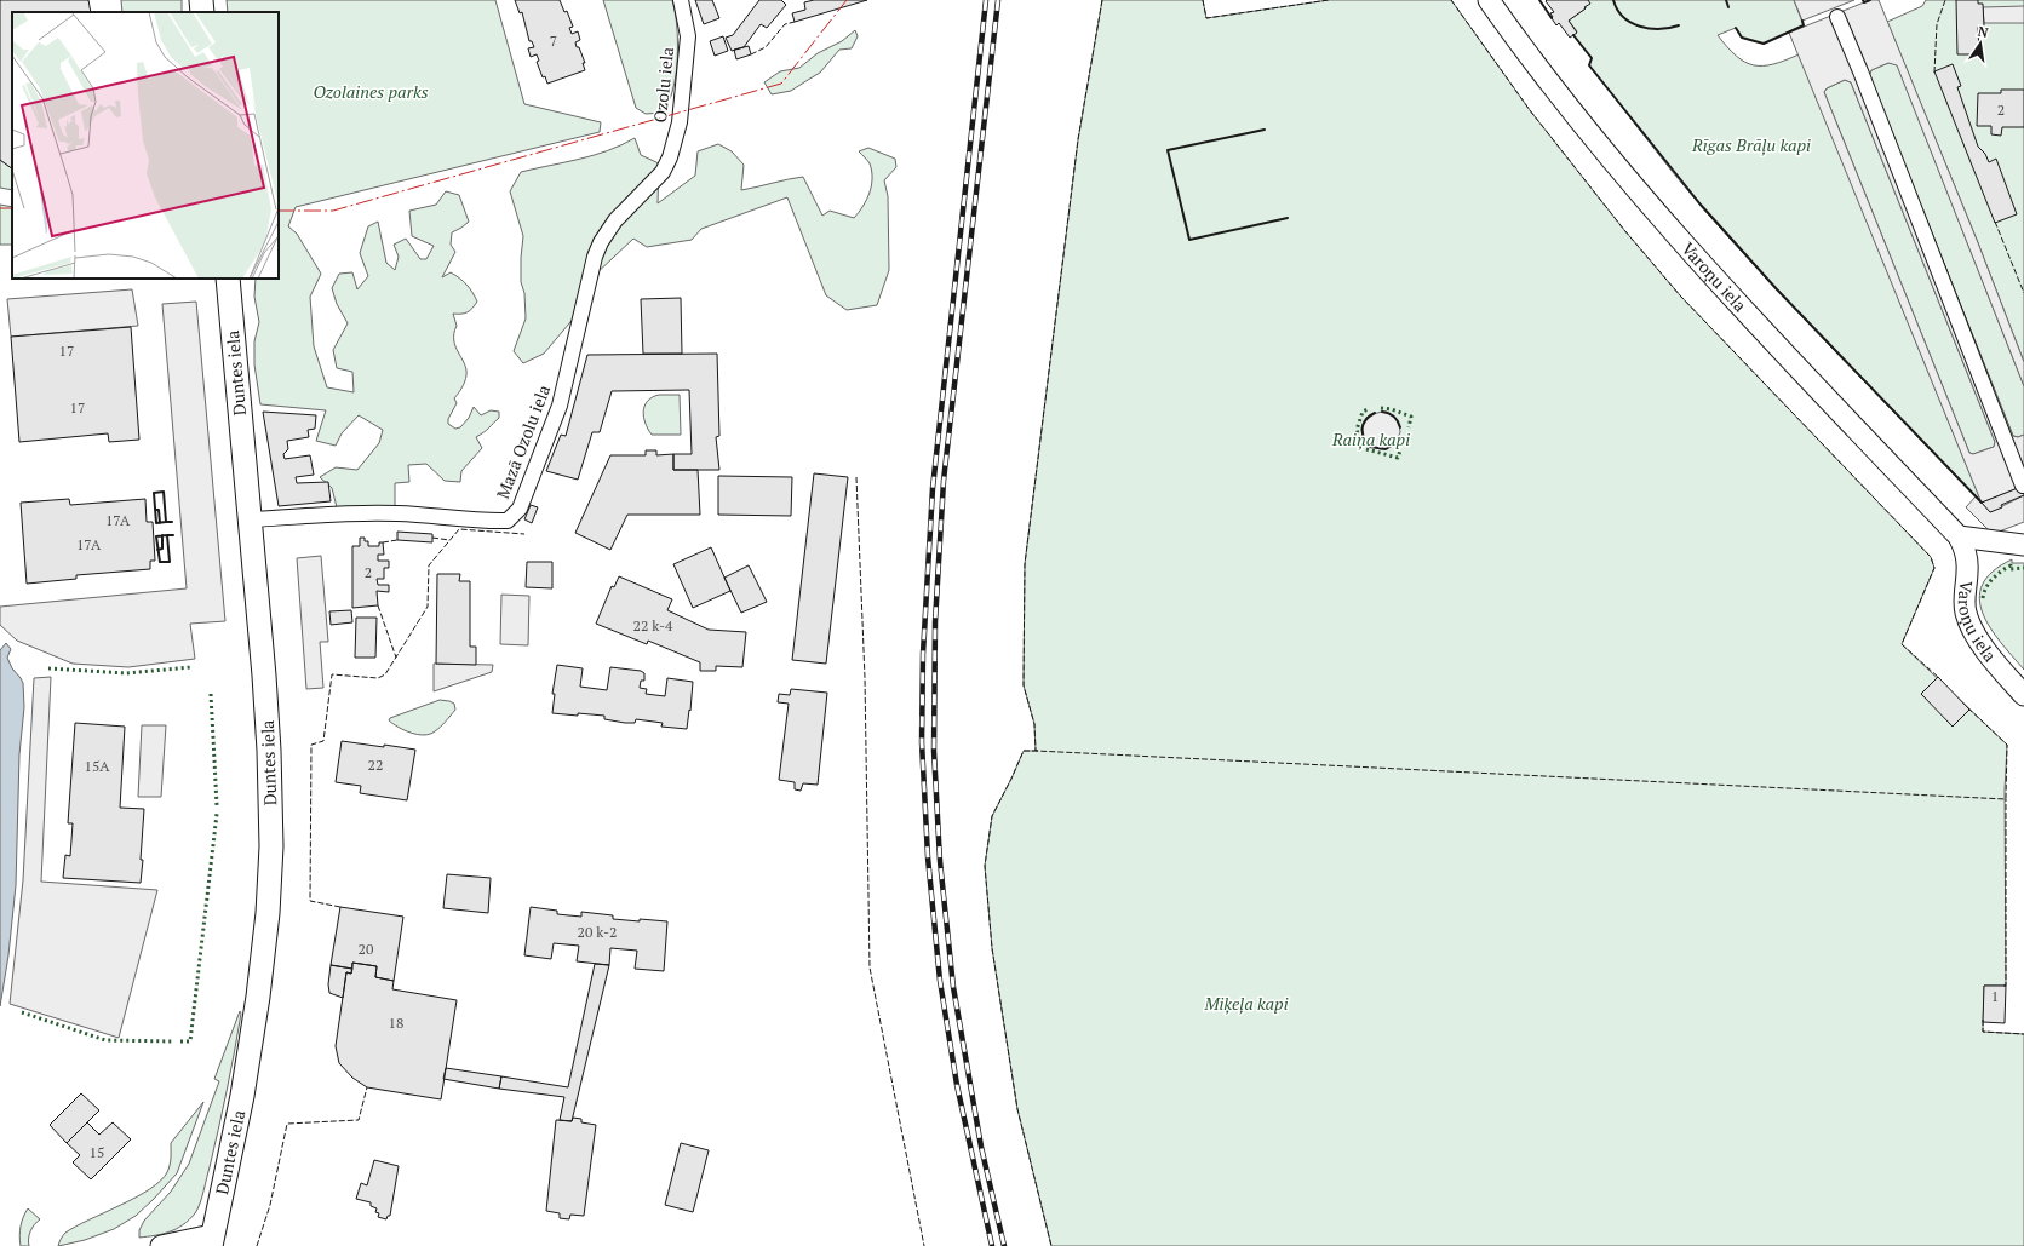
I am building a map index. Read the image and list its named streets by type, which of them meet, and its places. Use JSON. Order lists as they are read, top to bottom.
{
  "streets": {
    "main road": ["Duntes iela"],
    "street": ["Ozolu iela", "Varoņu iela", "Mazā Ozolu iela"]
  },
  "crossings": [
    ["Ozolu iela", "Mazā Ozolu iela"],
    ["Duntes iela", "Mazā Ozolu iela"]
  ],
  "parks": [
    "Ozolaines parks",
    "Rīgas Brāļu kapi",
    "Raiņa kapi",
    "Miķeļa kapi"
  ],
  "house_numbers": [
    "7",
    "2",
    "17",
    "17",
    "17A",
    "17A",
    "2",
    "22 k-4",
    "22",
    "15A",
    "20 k-2",
    "20",
    "1",
    "18",
    "15"
  ],
  "north": "top"
}
